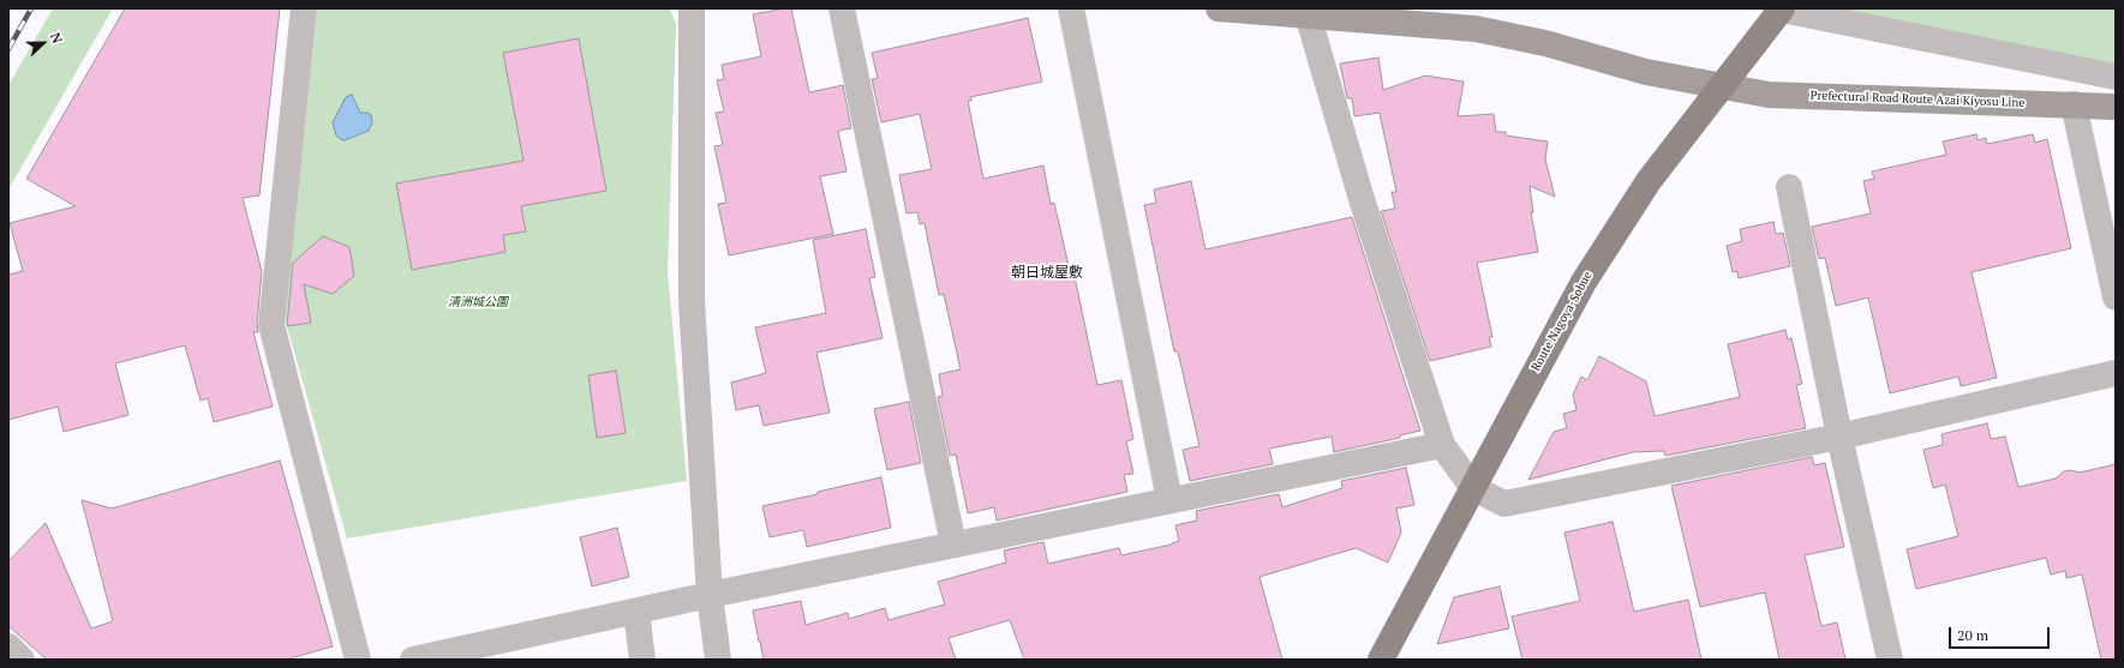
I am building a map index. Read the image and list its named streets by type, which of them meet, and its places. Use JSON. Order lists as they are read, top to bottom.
{
  "streets": {
    "main road": ["Route Nagoya-Sobue"],
    "street": ["Prefectural Road Route Azai Kiyosu Line"]
  },
  "crossings": [
    ["Prefectural Road Route Azai Kiyosu Line", "Route Nagoya-Sobue"]
  ],
  "districts": ["朝日城屋敷"],
  "parks": ["清洲城公園"],
  "scale_bar": "20 m",
  "north": "right"
}
